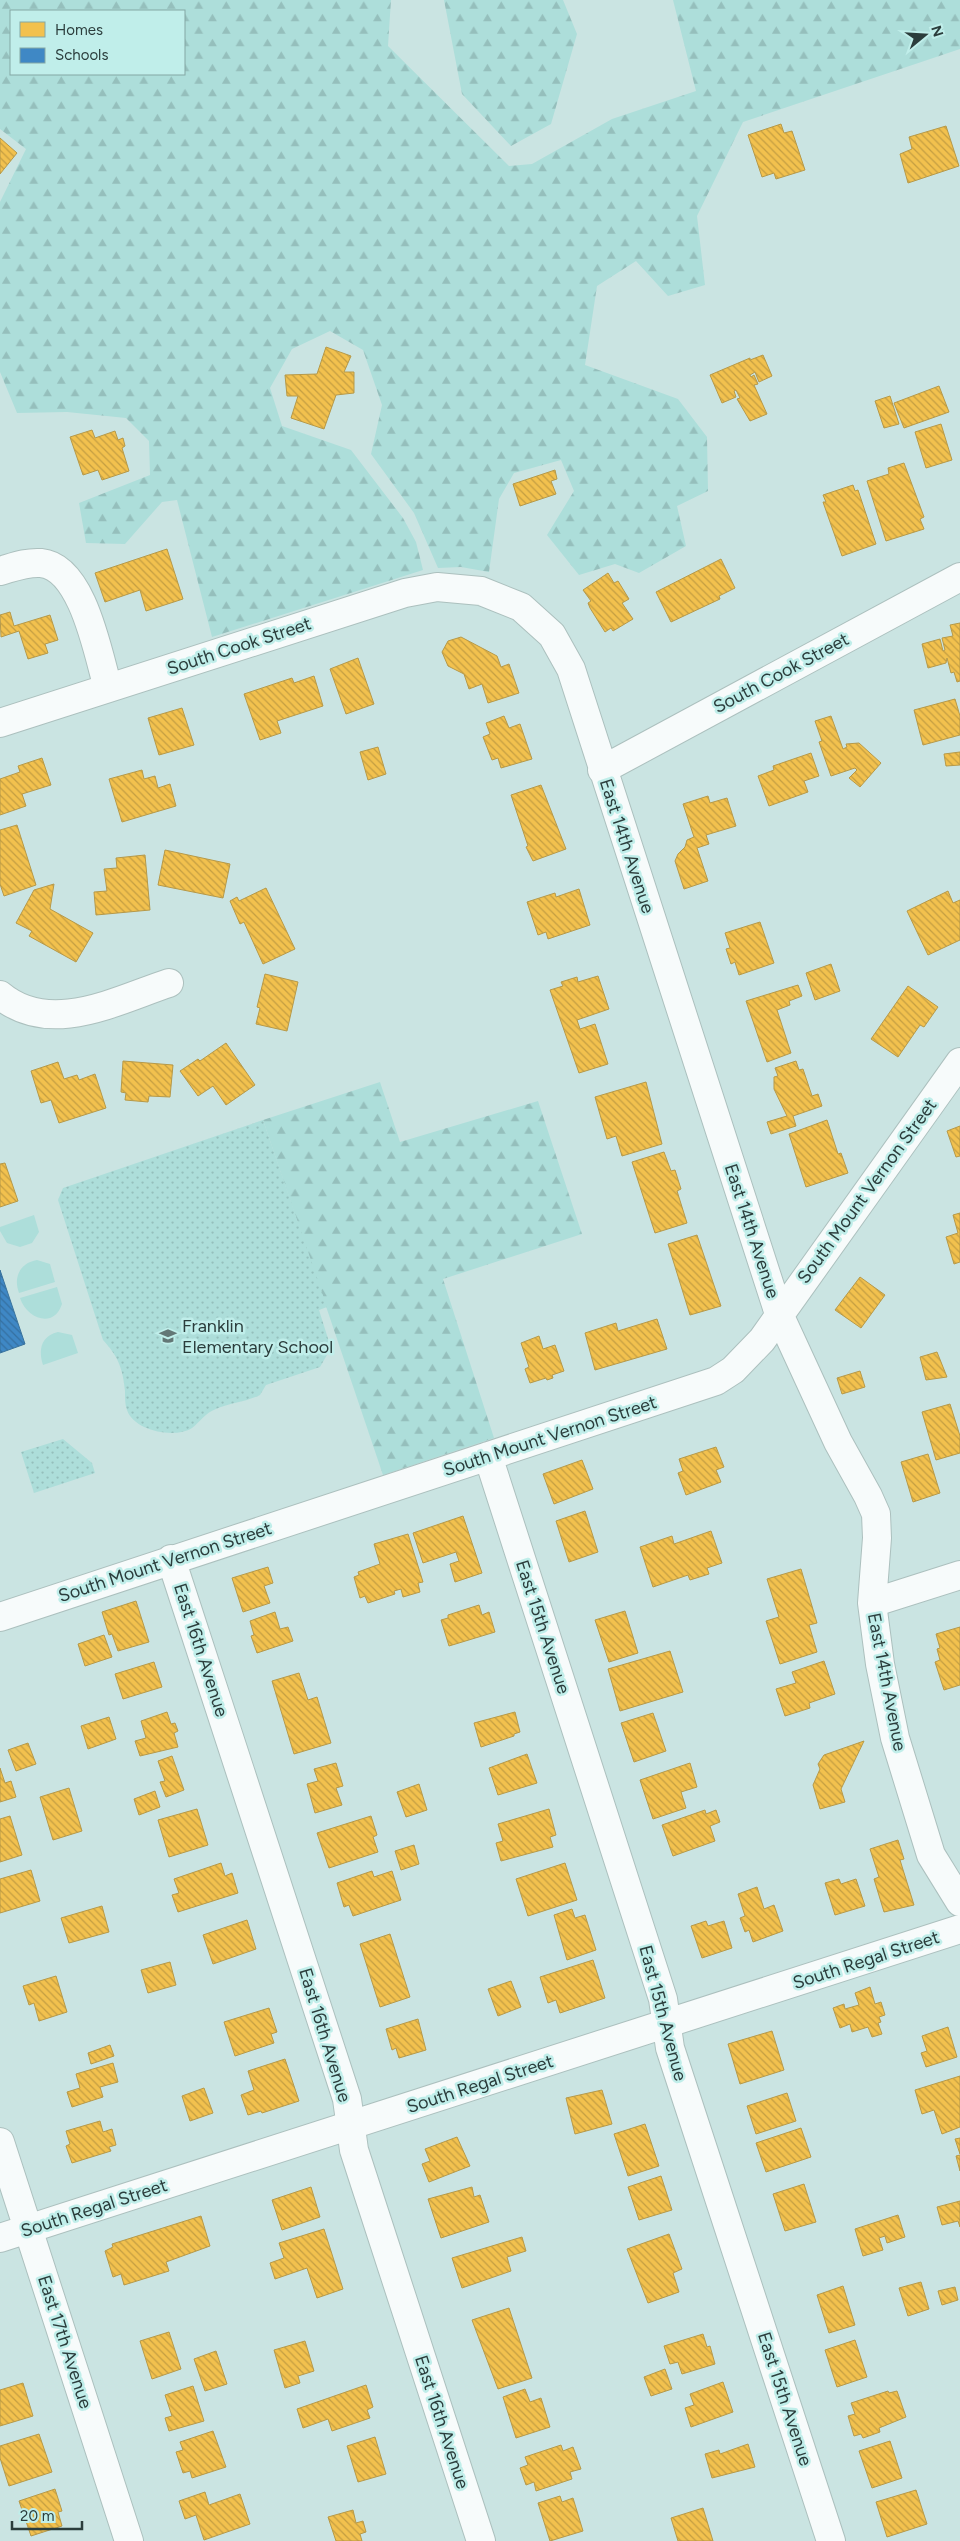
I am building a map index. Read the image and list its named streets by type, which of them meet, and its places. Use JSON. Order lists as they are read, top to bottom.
{
  "streets": {
    "street": [
      "South Cook Street",
      "East 14th Avenue",
      "South Mount Vernon Street",
      "East 15th Avenue",
      "East 16th Avenue",
      "South Regal Street",
      "East 17th Avenue"
    ]
  },
  "crossings": [
    ["South Cook Street", "East 14th Avenue"],
    ["East 14th Avenue", "South Mount Vernon Street"],
    ["South Mount Vernon Street", "East 15th Avenue"],
    ["South Mount Vernon Street", "East 16th Avenue"],
    ["East 15th Avenue", "South Regal Street"],
    ["East 16th Avenue", "South Regal Street"],
    ["South Regal Street", "East 17th Avenue"]
  ],
  "places": {
    "school or university": ["Franklin Elementary School"]
  },
  "legend": ["Homes", "Schools"],
  "scale_bar": "20 m",
  "north": "right"
}
